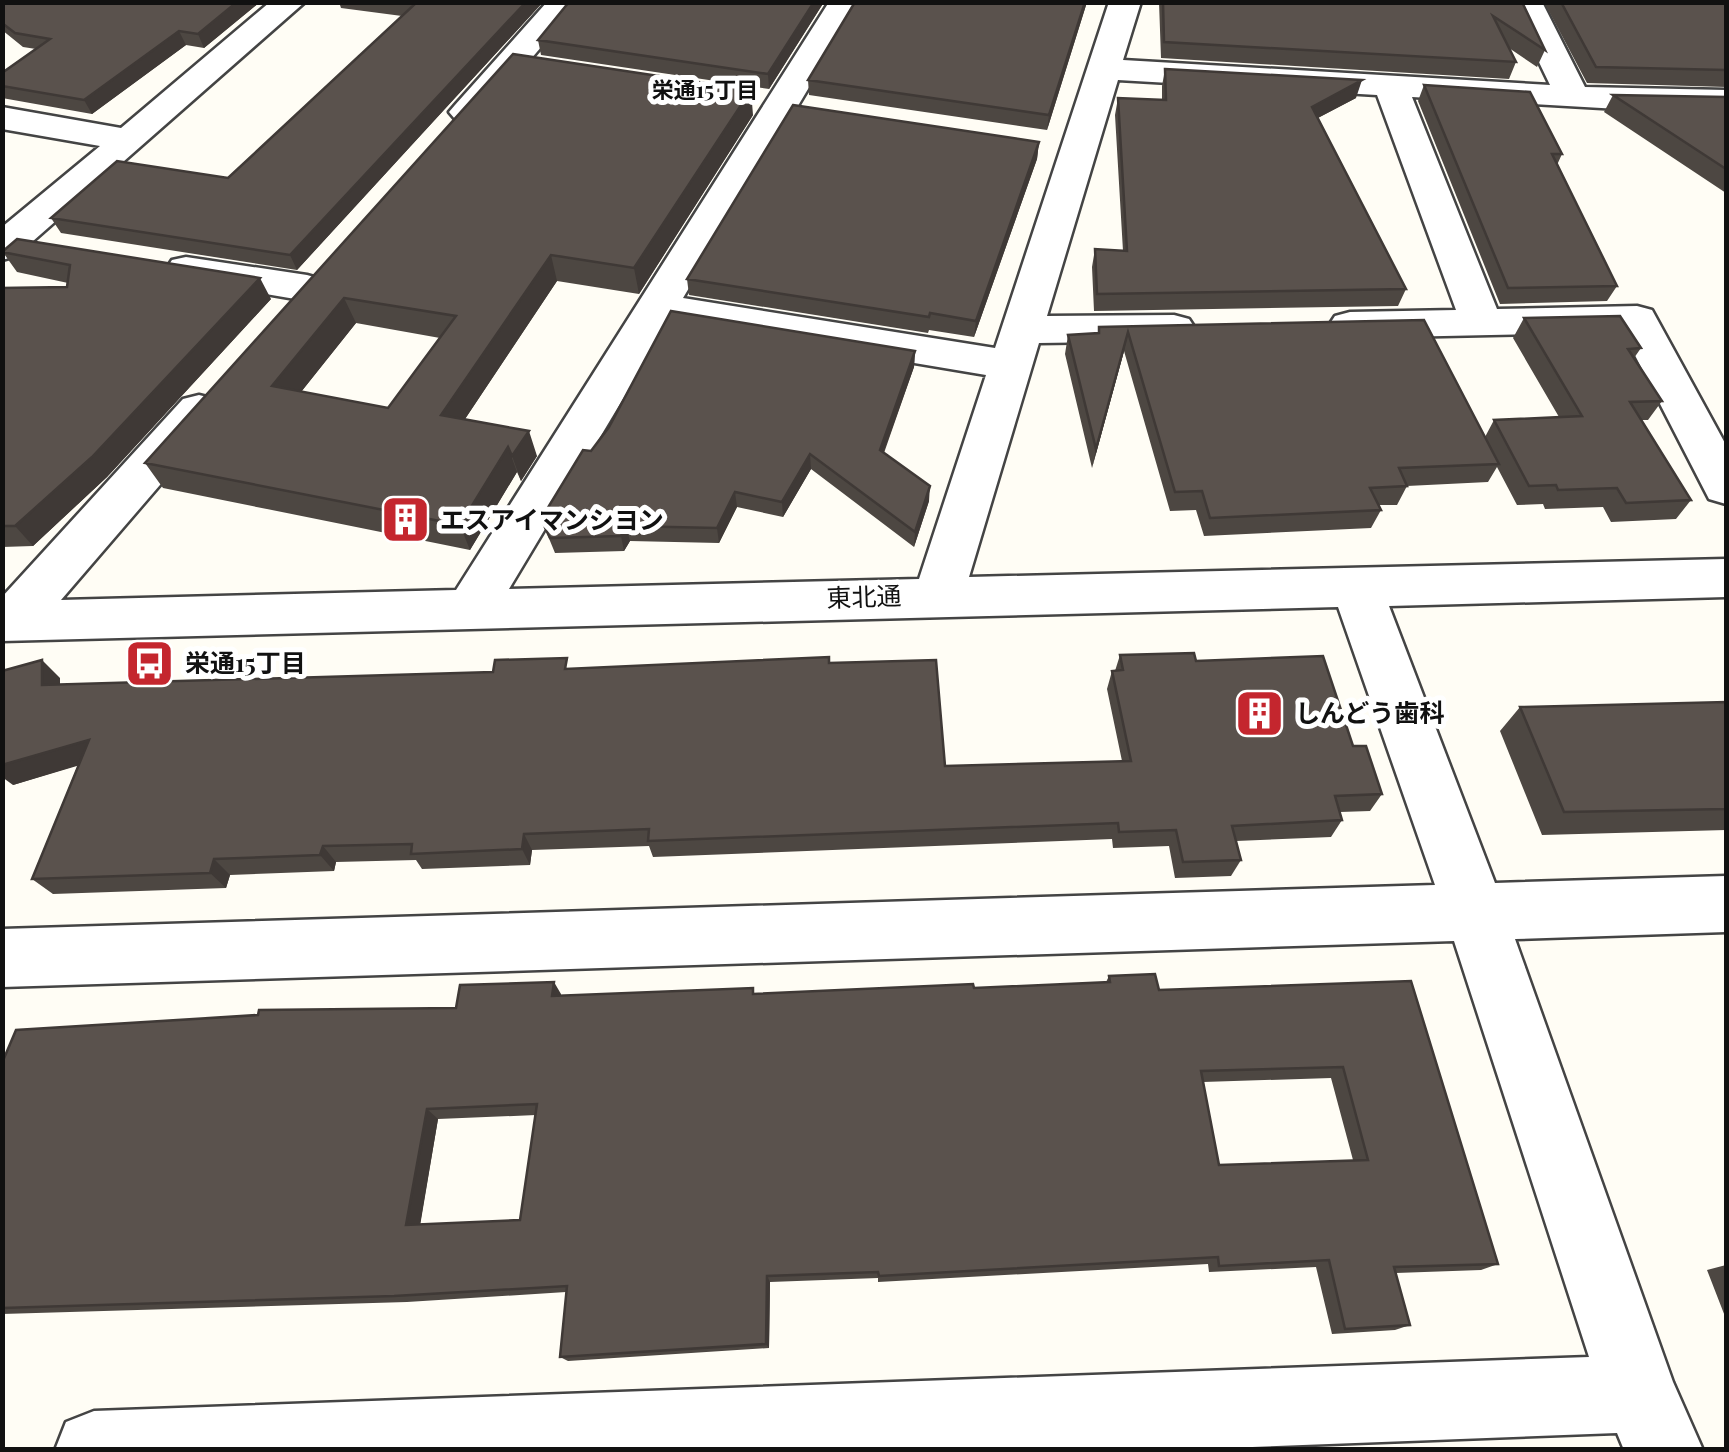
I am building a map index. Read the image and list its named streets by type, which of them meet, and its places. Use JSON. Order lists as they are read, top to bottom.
{
  "streets": {
    "street": ["東北通"]
  },
  "districts": ["栄通15丁目"],
  "places": {
    "building": ["エスアイマンシヨン", "しんどう歯科"],
    "bus stop": ["栄通15丁目"]
  }
}
